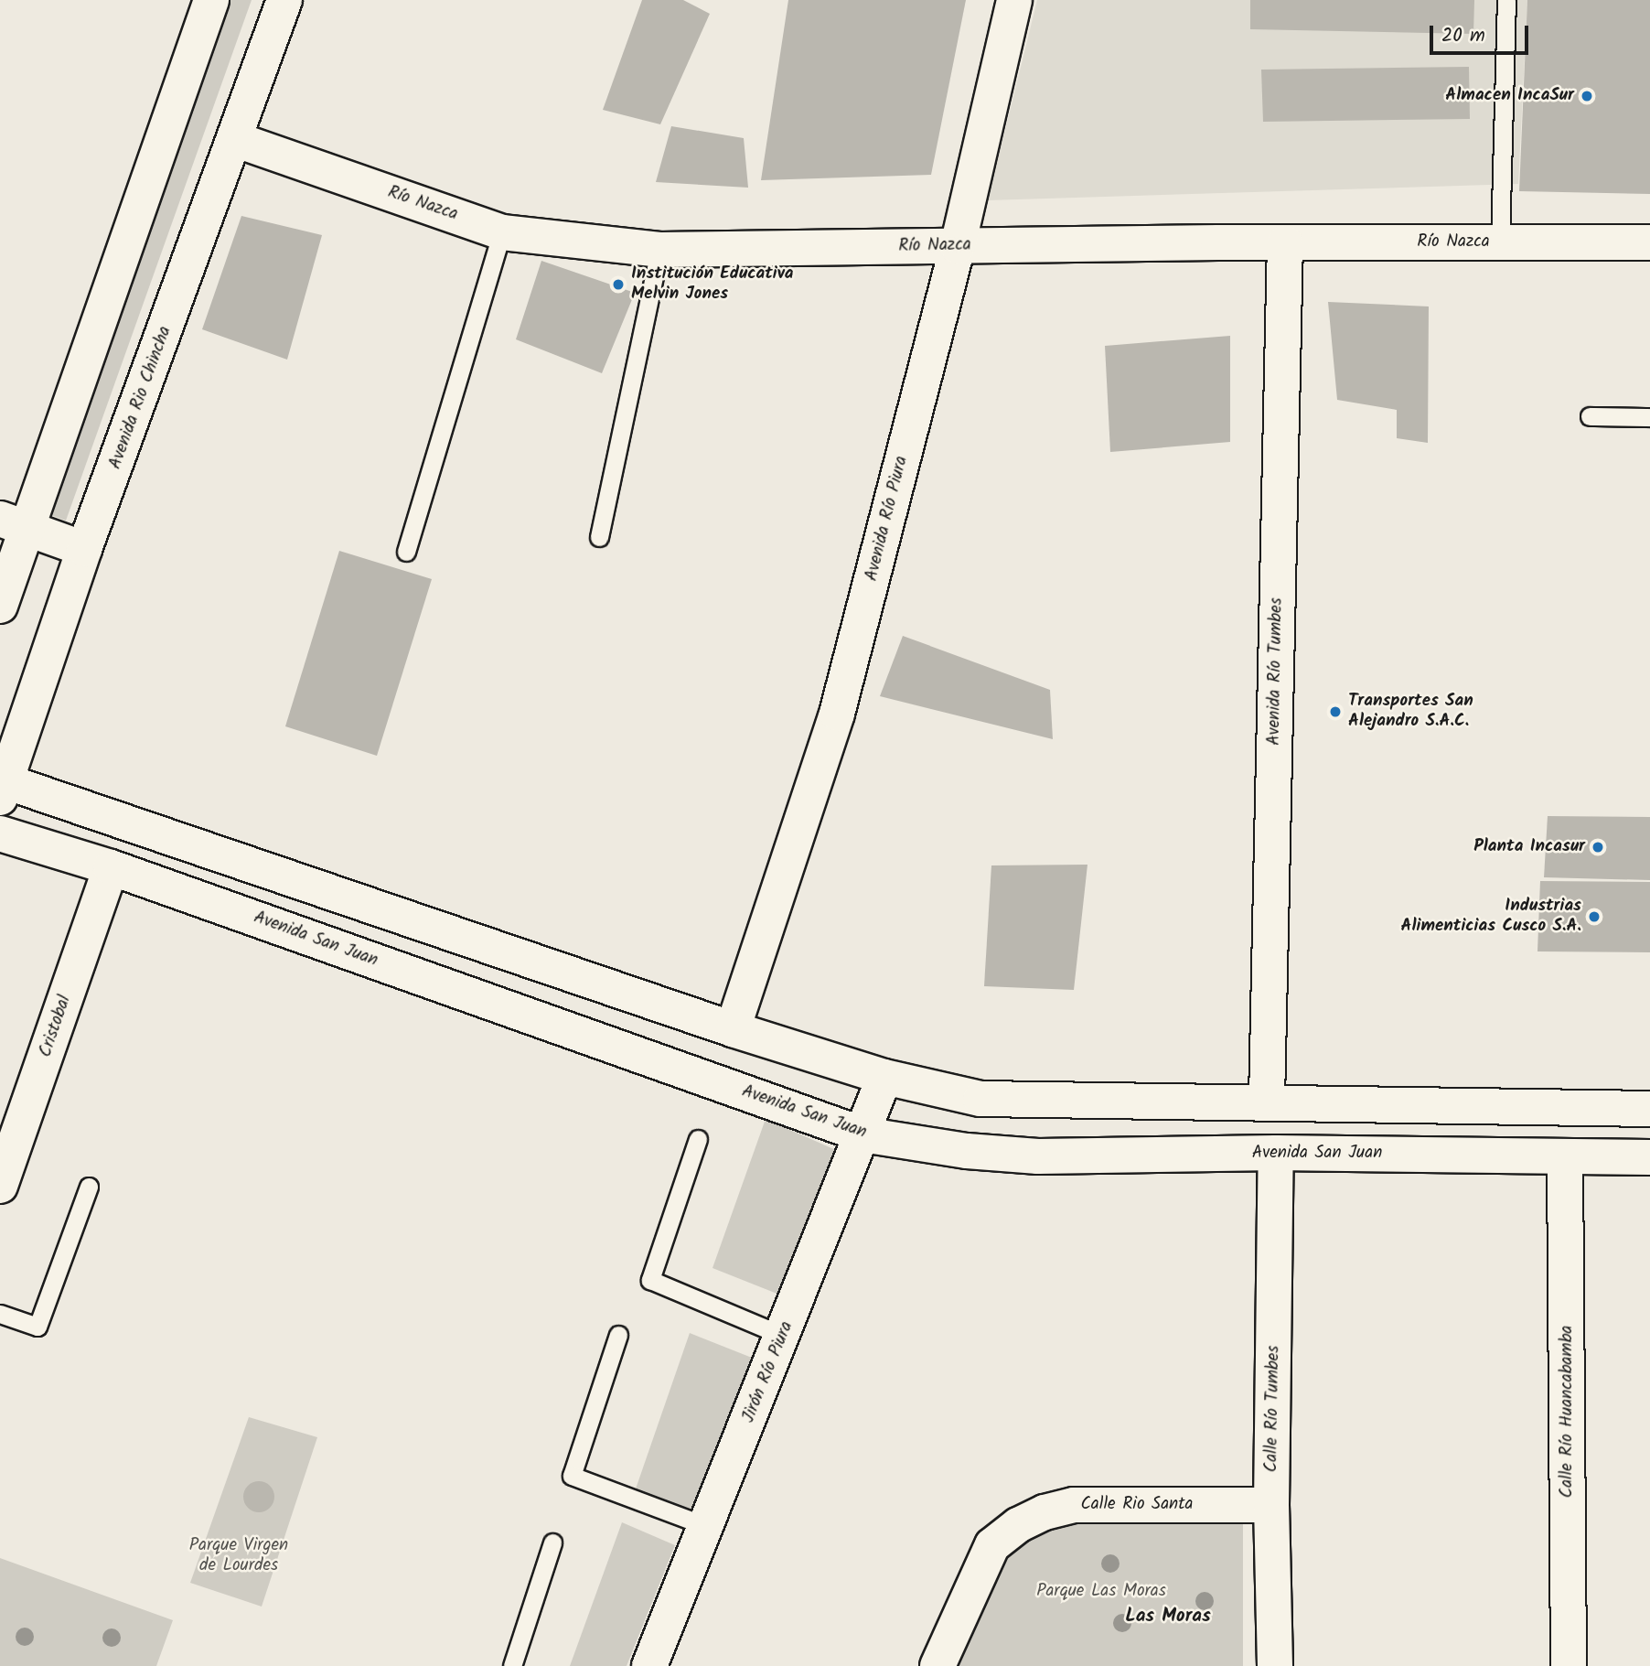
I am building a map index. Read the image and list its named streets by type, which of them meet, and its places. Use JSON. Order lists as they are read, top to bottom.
{
  "streets": {
    "street": [
      "Río Nazca",
      "Avenida Rio Chincha",
      "Avenida Río Piura",
      "Avenida Río Tumbes",
      "Avenida San Juan",
      "Cristobal",
      "Jirón Río Piura",
      "Calle Río Tumbes",
      "Calle Río Huancabamba",
      "Calle Rio Santa"
    ]
  },
  "crossings": [
    ["Río Nazca", "Avenida Rio Chincha"],
    ["Río Nazca", "Avenida Río Piura"],
    ["Río Nazca", "Avenida Río Tumbes"],
    ["Avenida San Juan", "Cristobal"],
    ["Avenida San Juan", "Jirón Río Piura"],
    ["Avenida San Juan", "Calle Río Tumbes"],
    ["Avenida San Juan", "Calle Río Huancabamba"],
    ["Calle Río Tumbes", "Calle Rio Santa"]
  ],
  "districts": ["Las Moras"],
  "parks": ["Parque Virgen de Lourdes", "Parque Las Moras"],
  "places": [
    "Almacen IncaSur",
    "Institución Educativa Melvin Jones",
    "Transportes San Alejandro S.A.C.",
    "Planta Incasur",
    "Industrias Alimenticias Cusco S.A."
  ],
  "scale_bar": "20 m"
}
